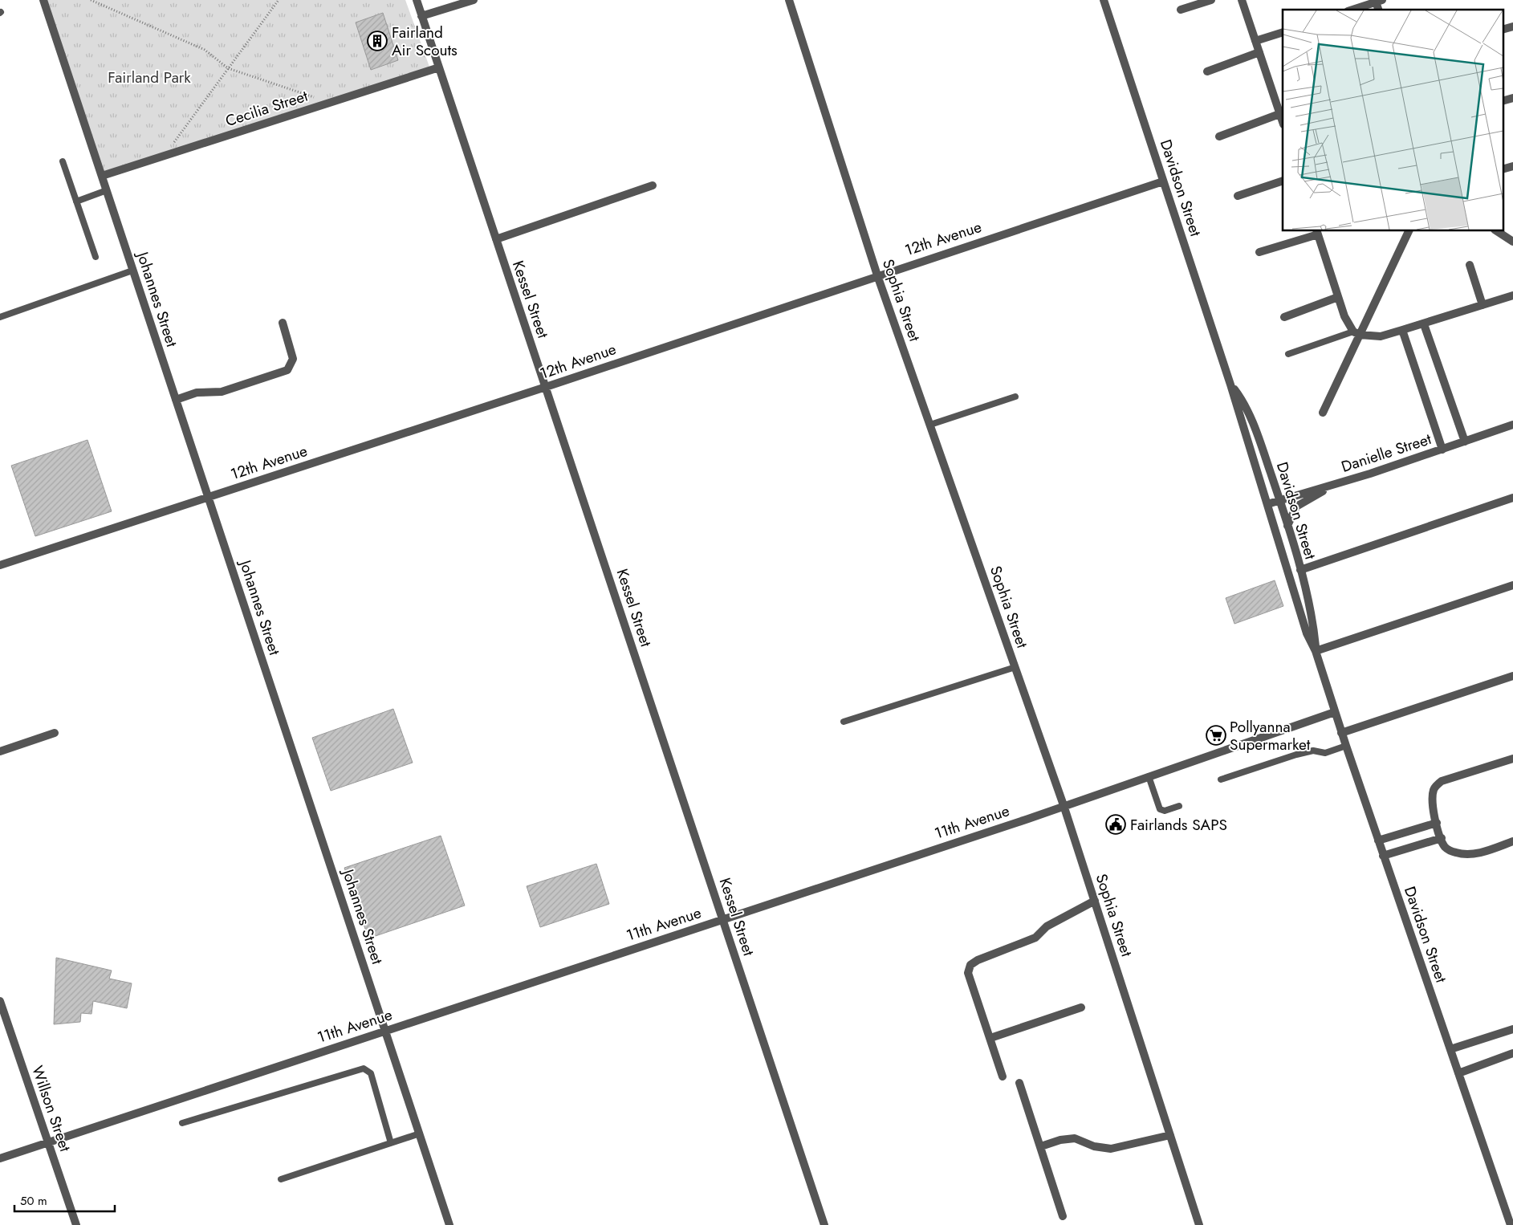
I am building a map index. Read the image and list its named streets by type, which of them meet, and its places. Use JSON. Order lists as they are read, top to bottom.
{
  "streets": {
    "street": [
      "Cecilia Street",
      "Davidson Street",
      "12th Avenue",
      "Johannes Street",
      "Kessel Street",
      "Sophia Street",
      "Danielle Street",
      "11th Avenue",
      "Willson Street"
    ]
  },
  "crossings": [
    ["Cecilia Street", "Johannes Street"],
    ["Cecilia Street", "Kessel Street"],
    ["Davidson Street", "12th Avenue"],
    ["Davidson Street", "Danielle Street"],
    ["Davidson Street", "11th Avenue"],
    ["12th Avenue", "Johannes Street"],
    ["12th Avenue", "Kessel Street"],
    ["12th Avenue", "Sophia Street"],
    ["Johannes Street", "11th Avenue"],
    ["Kessel Street", "11th Avenue"],
    ["Sophia Street", "11th Avenue"],
    ["11th Avenue", "Willson Street"]
  ],
  "parks": ["Fairland Park"],
  "places": {
    "building": ["Fairland Air Scouts"],
    "supermarket": ["Pollyanna Supermarket"],
    "public building": ["Fairlands SAPS"]
  },
  "scale_bar": "50 m"
}
